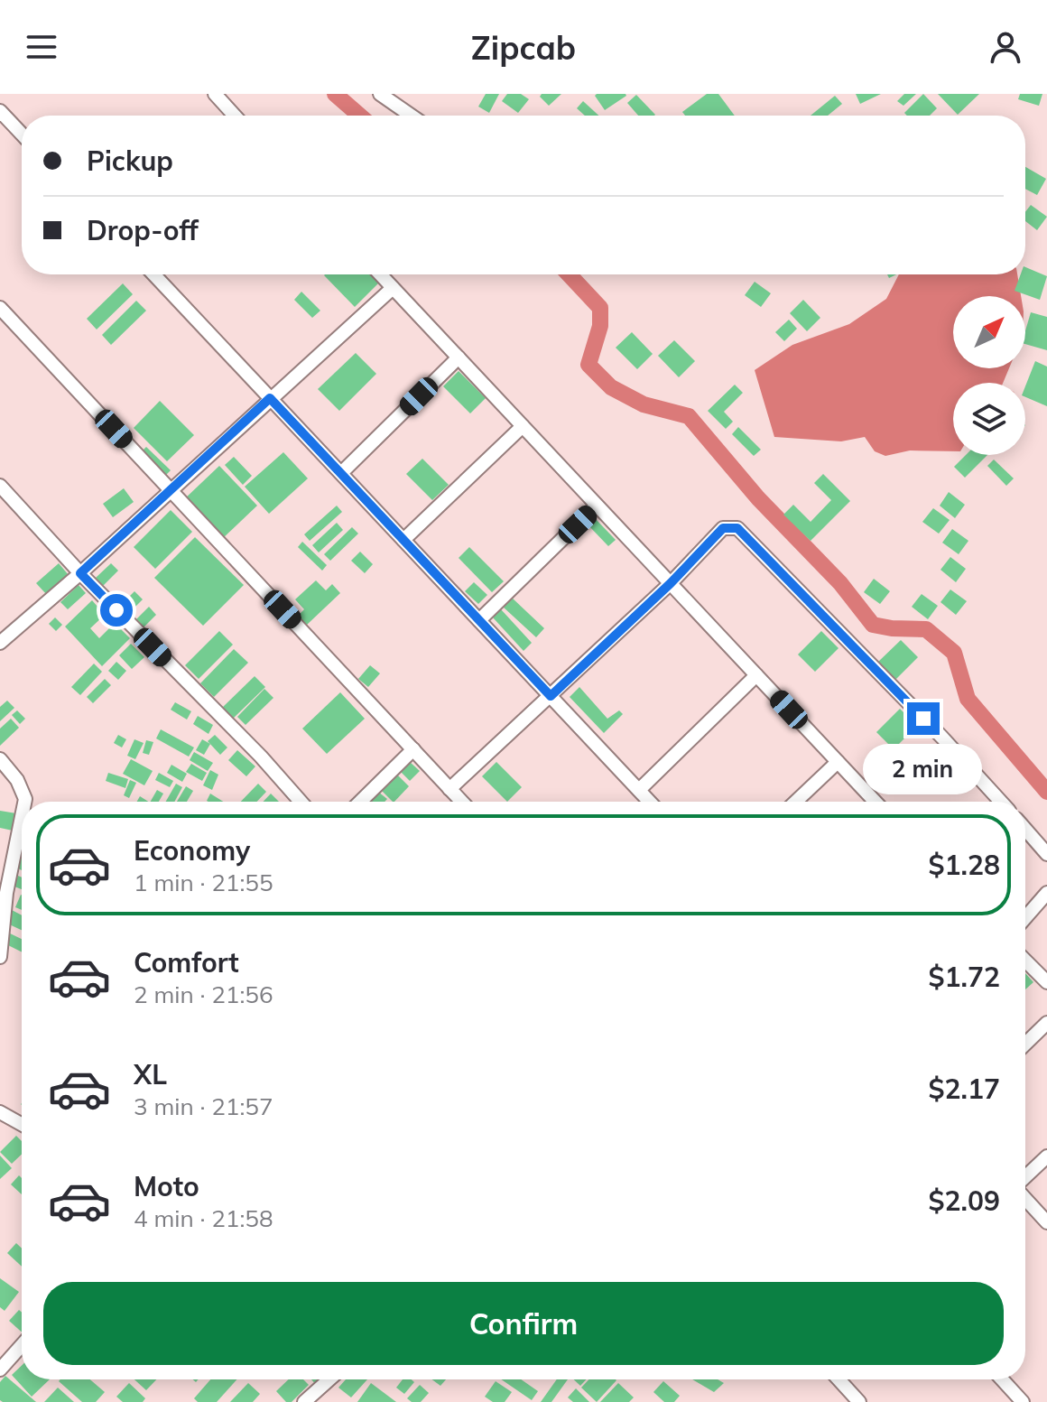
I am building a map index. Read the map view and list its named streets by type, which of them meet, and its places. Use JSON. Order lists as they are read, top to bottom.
{
  "north": "top right",
  "page": {
    "header": "Zipcab",
    "banner": ["Pickup", "Drop-off"],
    "bubble": "2 min",
    "list": [
      {
        "name": "Economy",
        "note": "1 min · 21:55",
        "value": "$1.28"
      },
      {
        "name": "Comfort",
        "note": "2 min · 21:56",
        "value": "$1.72"
      },
      {
        "name": "XL",
        "note": "3 min · 21:57",
        "value": "$2.17"
      },
      {
        "name": "Moto",
        "note": "4 min · 21:58",
        "value": "$2.09"
      }
    ],
    "buttons": "Confirm"
  }
}
